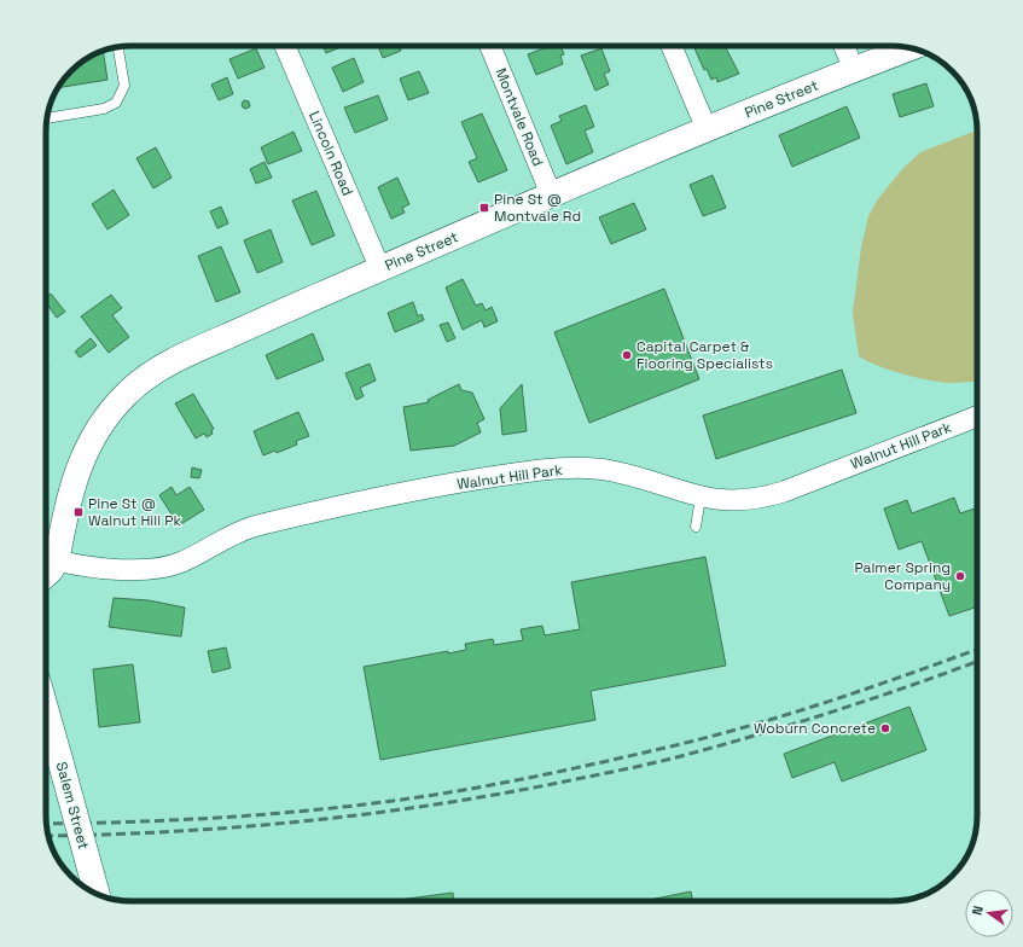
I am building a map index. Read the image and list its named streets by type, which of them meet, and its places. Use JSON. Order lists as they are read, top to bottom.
{
  "streets": {
    "street": [
      "Pine Street",
      "Montvale Road",
      "Lincoln Road",
      "Walnut Hill Park",
      "Salem Street"
    ]
  },
  "crossings": [
    ["Pine Street", "Montvale Road"],
    ["Pine Street", "Lincoln Road"],
    ["Pine Street", "Walnut Hill Park"]
  ],
  "places": {
    "transit": ["Pine St @ Montvale Rd", "Pine St @ Walnut Hill Pk"],
    "other": ["Capital Carpet & Flooring Specialists", "Palmer Spring Company", "Woburn Concrete"]
  },
  "north": "left"
}
